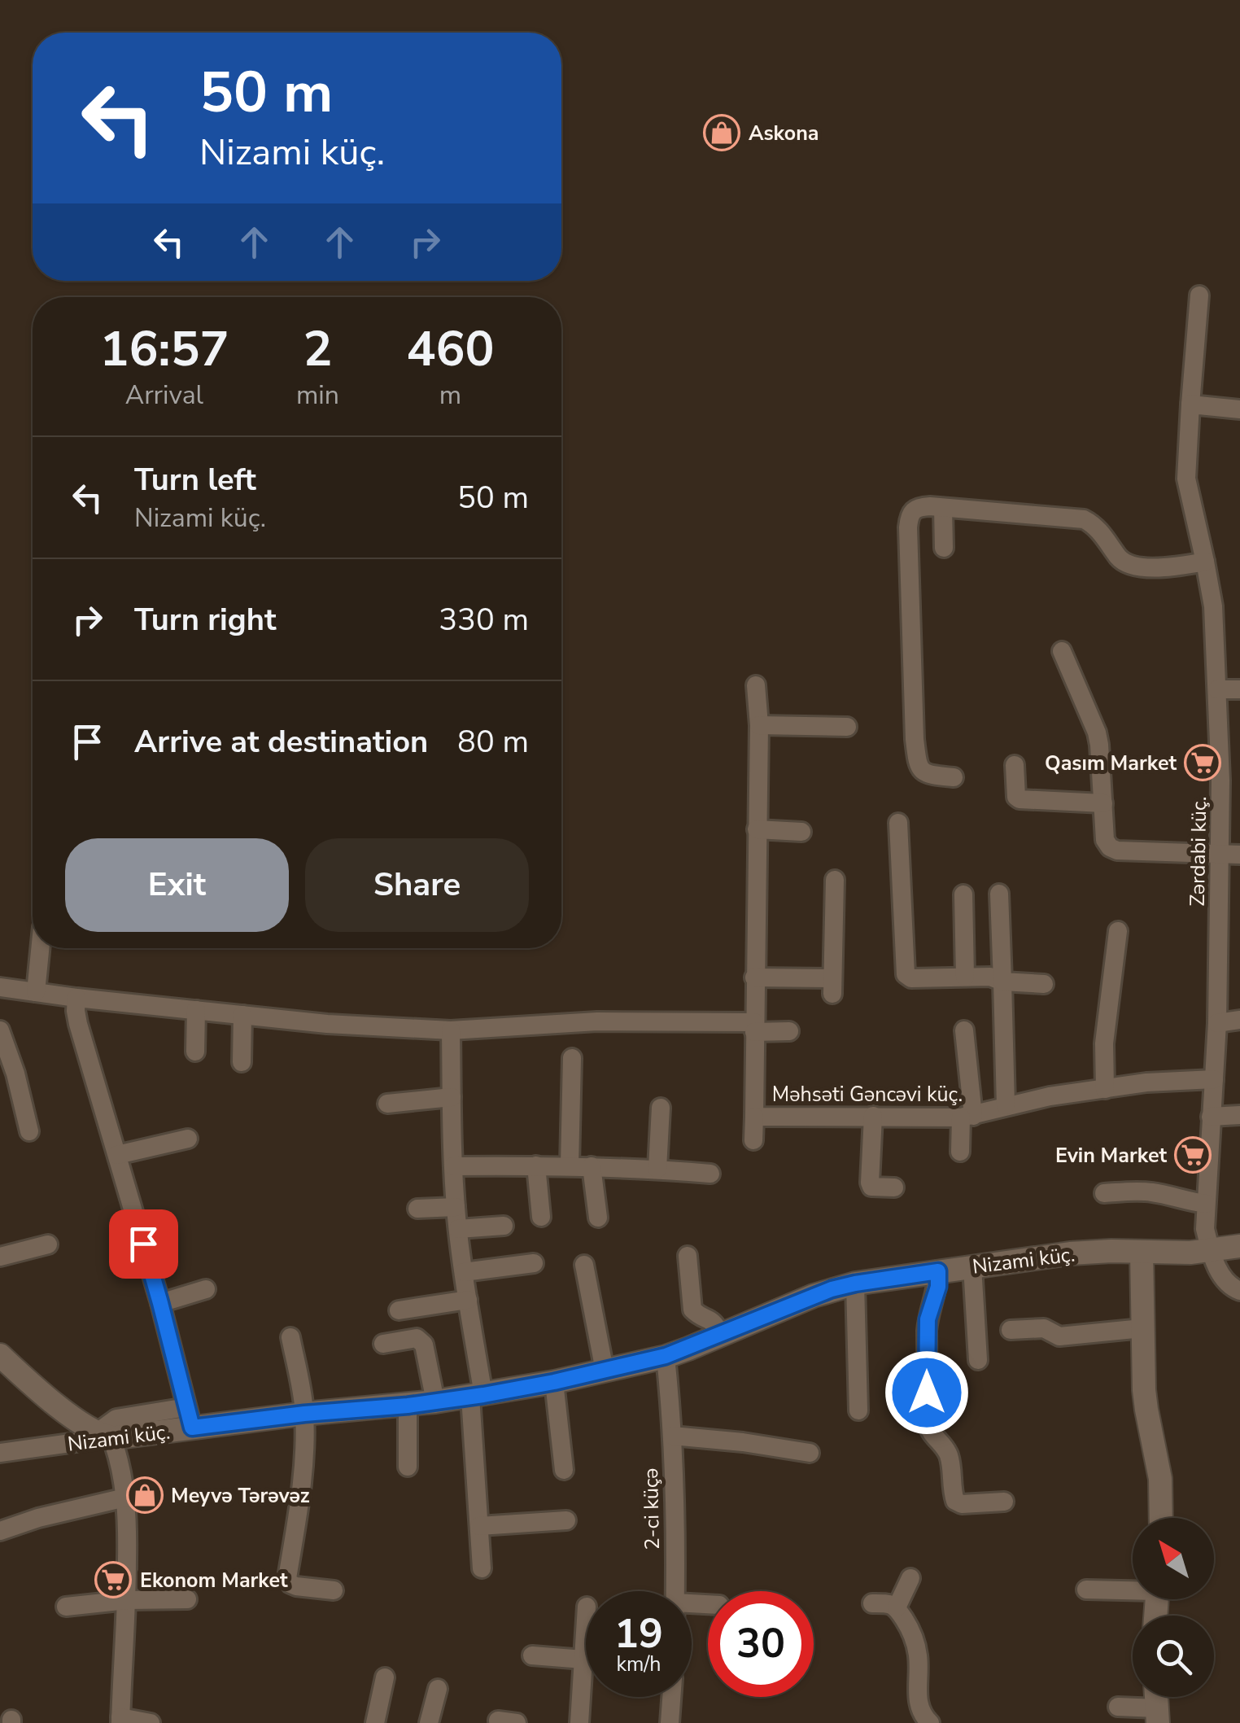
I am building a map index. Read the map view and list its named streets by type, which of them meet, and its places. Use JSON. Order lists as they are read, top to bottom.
{
  "streets": {
    "street": [
      "Zərdabi küç.",
      "Məhsəti Gəncəvi küç.",
      "Nizami küç.",
      "2-ci küçə"
    ]
  },
  "crossings": [
    ["Zərdabi küç.", "Məhsəti Gəncəvi küç."],
    ["Zərdabi küç.", "Nizami küç."],
    ["Nizami küç.", "2-ci küçə"]
  ],
  "places": {
    "shop": ["Askona", "Meyvə Tərəvəz"],
    "supermarket": ["Qasım Market", "Evin Market", "Ekonom Market"]
  },
  "north": "top left",
  "page": {
    "turn": ["50 m", "Nizami küç."],
    "eta": [
      "16:57",
      "Arrival",
      "2",
      "min",
      "460",
      "m"
    ],
    "list": [
      {
        "name": "Turn left",
        "note": "Nizami küç.",
        "value": "50 m"
      },
      {
        "name": "Turn right",
        "value": "330 m"
      },
      {
        "name": "Arrive at destination",
        "value": "80 m"
      }
    ],
    "buttons": ["Exit", "Share"],
    "speed": "19 km/h",
    "limit": "30"
  }
}
